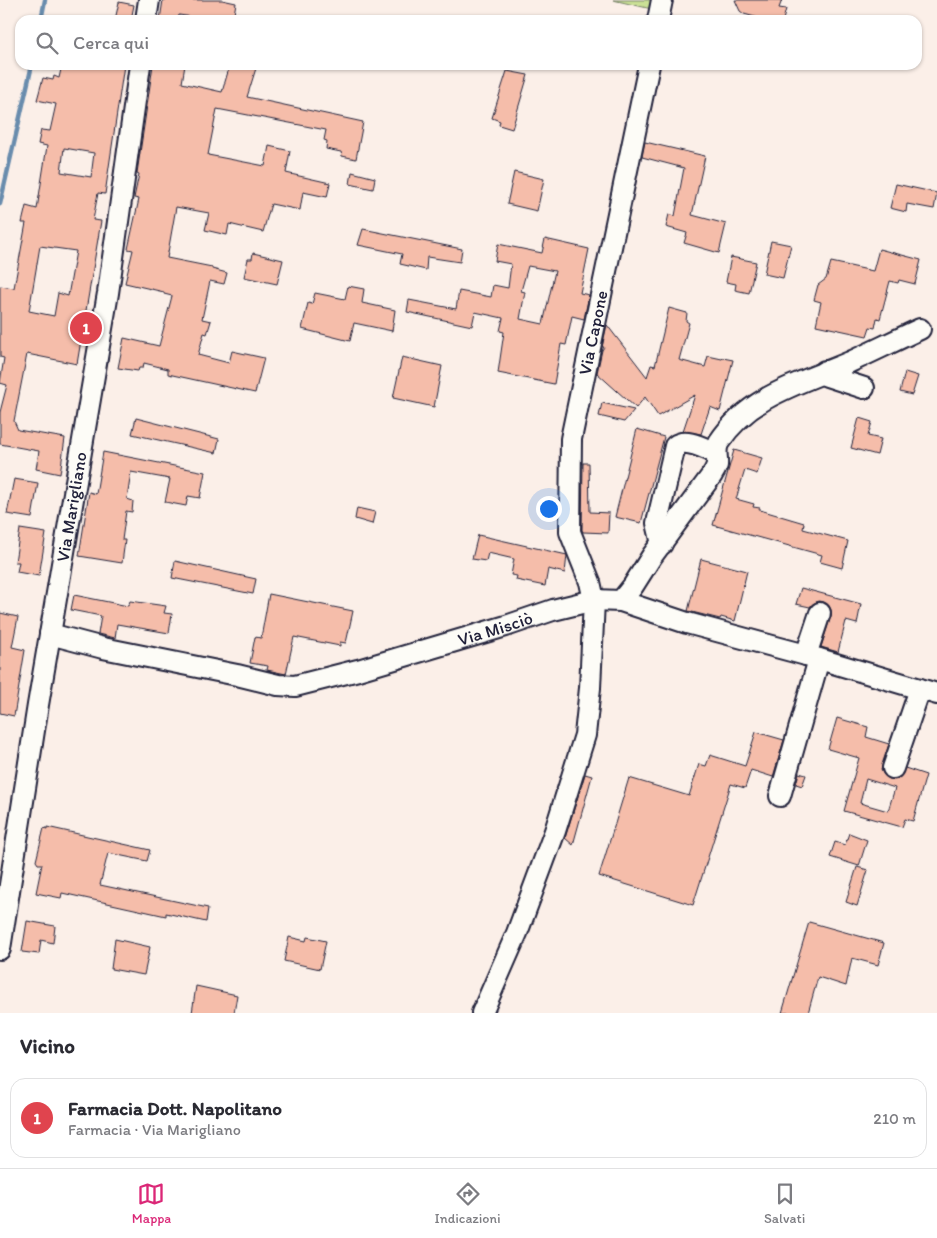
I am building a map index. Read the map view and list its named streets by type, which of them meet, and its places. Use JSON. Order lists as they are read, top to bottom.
{
  "streets": {
    "street": ["Via Capone", "Via Marigliano", "Via Misciò"]
  },
  "crossings": [
    ["Via Capone", "Via Misciò"],
    ["Via Marigliano", "Via Misciò"]
  ],
  "page": {
    "search": "Cerca qui",
    "pins": "1",
    "heading": "Vicino",
    "list": [
      {
        "mark": "1",
        "name": "Farmacia Dott. Napolitano",
        "note": "Farmacia · Via Marigliano",
        "value": "210 m"
      }
    ],
    "nav": ["Mappa", "Indicazioni", "Salvati"]
  }
}
